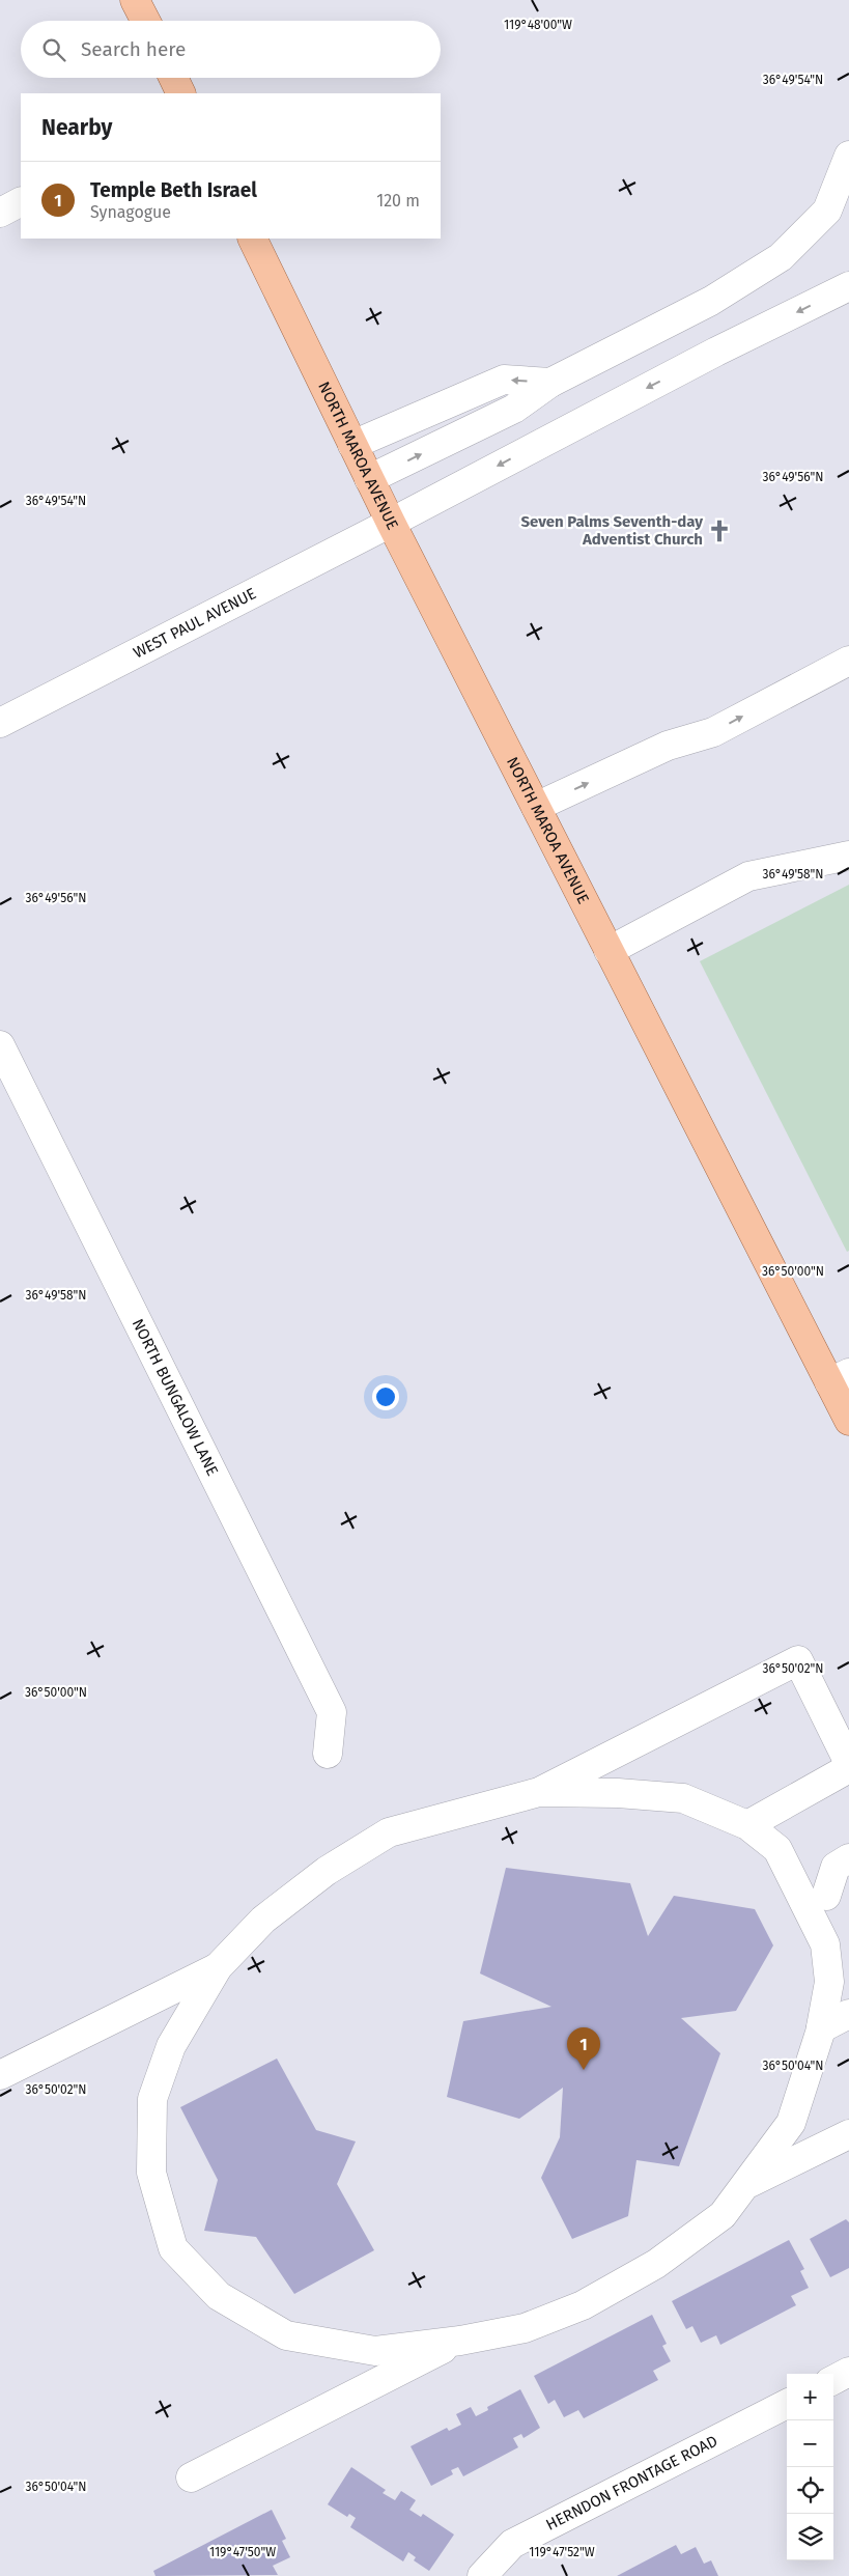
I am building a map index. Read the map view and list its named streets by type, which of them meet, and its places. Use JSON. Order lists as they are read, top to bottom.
{
  "streets": {
    "main road": ["NORTH MAROA AVENUE"],
    "street": ["WEST PAUL AVENUE", "NORTH BUNGALOW LANE", "HERNDON FRONTAGE ROAD"]
  },
  "crossings": [
    ["NORTH MAROA AVENUE", "WEST PAUL AVENUE"]
  ],
  "places": {
    "church": ["Seven Palms Seventh-day Adventist Church"]
  },
  "page": {
    "search": "Search here",
    "heading": "Nearby",
    "list": [
      {
        "mark": "1",
        "name": "Temple Beth Israel",
        "note": "Synagogue",
        "value": "120 m"
      }
    ],
    "pins": "1",
    "map_buttons": ["+", "−"]
  },
  "coordinates": [
    "119°48'00\"W",
    "36°49'54\"N",
    "36°49'56\"N",
    "36°49'58\"N",
    "36°50'00\"N",
    "36°50'02\"N",
    "36°50'04\"N",
    "119°47'50\"W",
    "119°47'52\"W"
  ]
}
